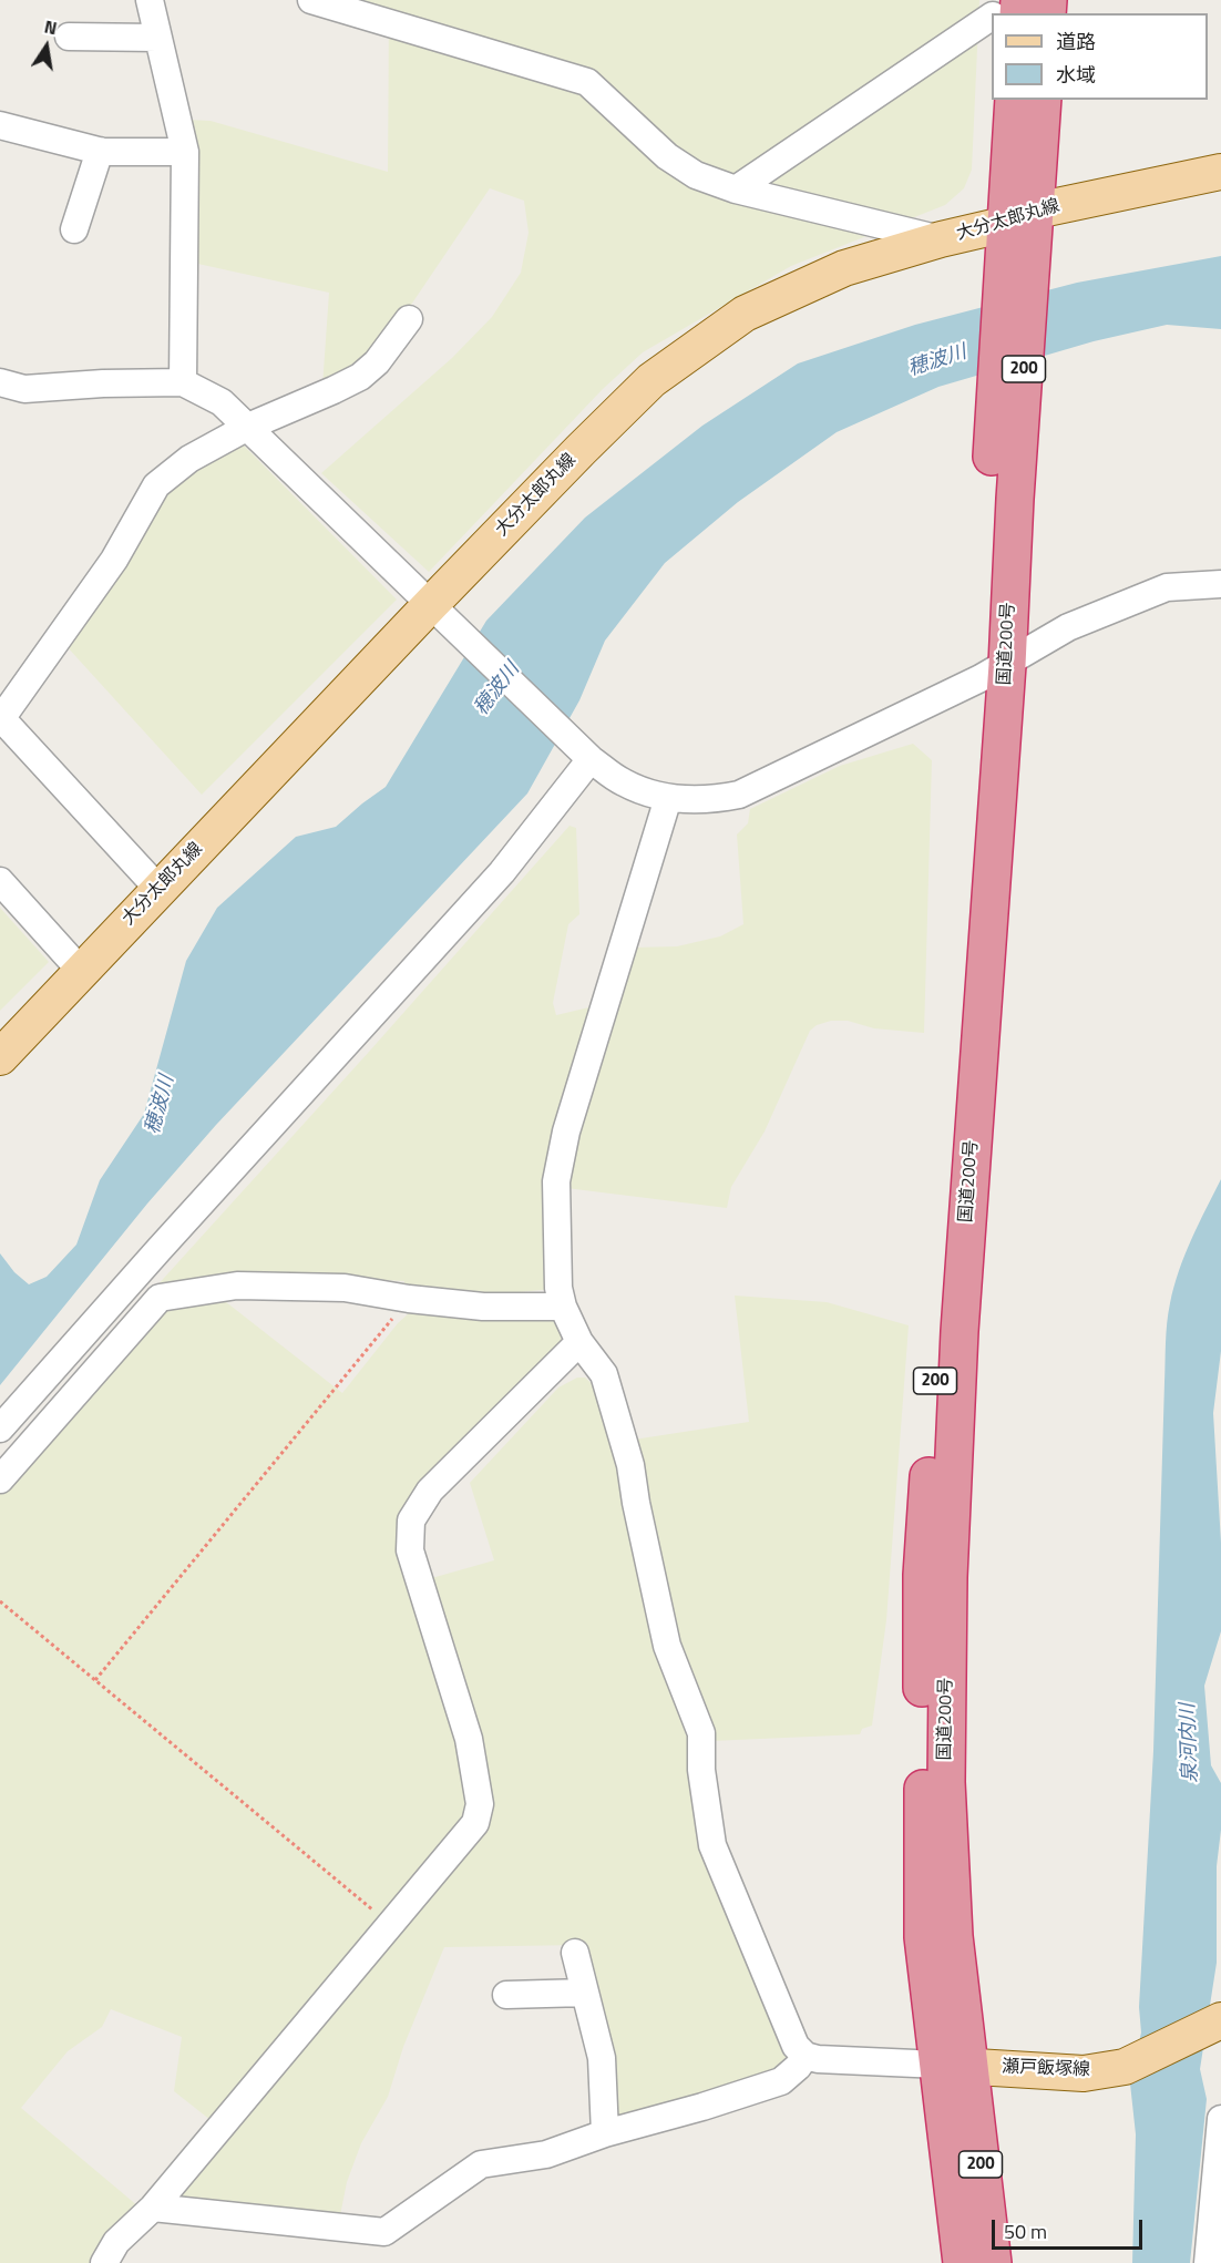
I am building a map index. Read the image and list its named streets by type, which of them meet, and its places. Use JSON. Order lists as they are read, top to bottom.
{
  "streets": {
    "highway": ["200", "国道200号"],
    "main road": ["大分太郎丸線", "瀬戸飯塚線"]
  },
  "crossings": [
    ["大分太郎丸線", "国道200号"],
    ["国道200号", "瀬戸飯塚線"]
  ],
  "water": ["穂波川", "泉河内川"],
  "legend": ["道路", "水域"],
  "scale_bar": "50 m",
  "north": "top"
}
